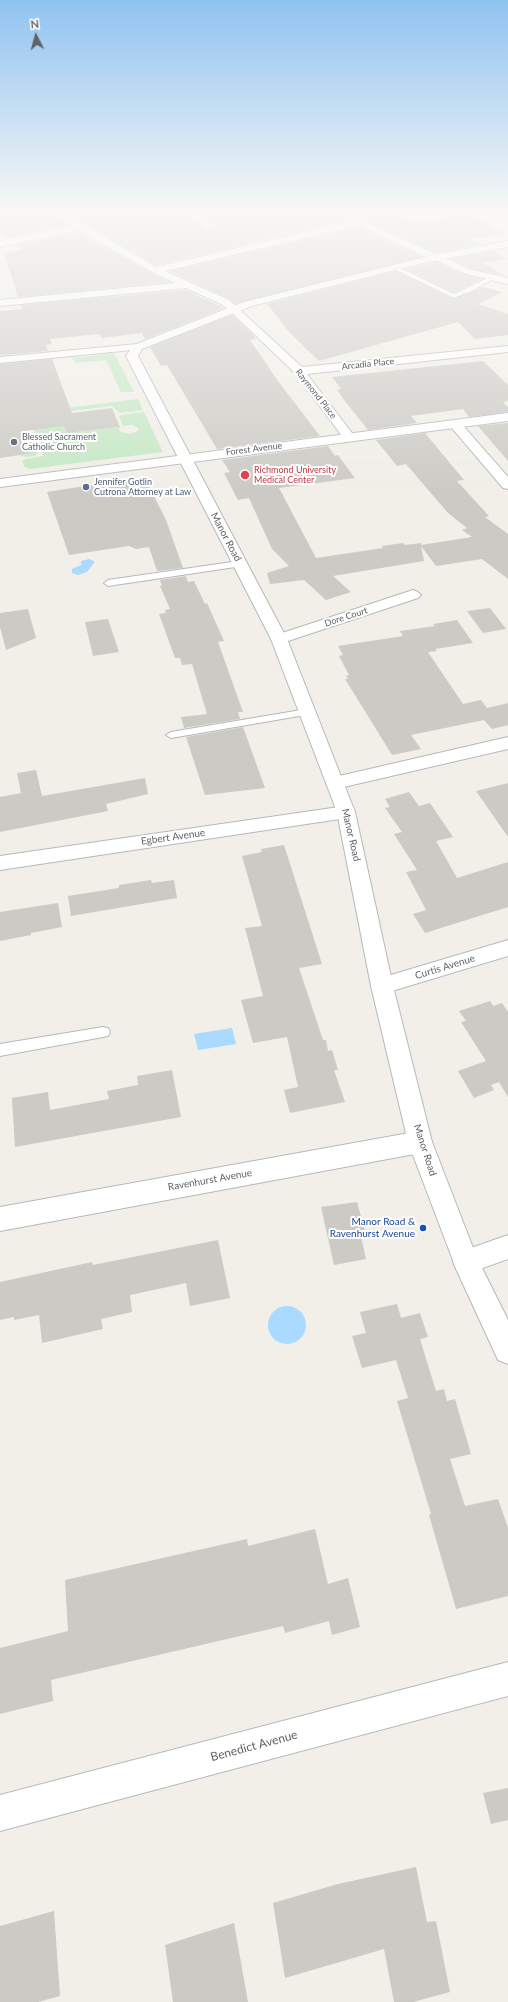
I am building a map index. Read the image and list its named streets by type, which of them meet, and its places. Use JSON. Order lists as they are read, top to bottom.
{
  "streets": {
    "street": [
      "Arcadia Place",
      "Raymond Place",
      "Forest Avenue",
      "Manor Road",
      "Dore Court",
      "Egbert Avenue",
      "Curtis Avenue",
      "Ravenhurst Avenue",
      "Benedict Avenue"
    ]
  },
  "crossings": [
    ["Arcadia Place", "Raymond Place"],
    ["Raymond Place", "Forest Avenue"],
    ["Forest Avenue", "Manor Road"],
    ["Manor Road", "Dore Court"],
    ["Manor Road", "Egbert Avenue"],
    ["Manor Road", "Curtis Avenue"],
    ["Manor Road", "Ravenhurst Avenue"]
  ],
  "places": [
    "Blessed Sacrament Catholic Church",
    "Richmond University Medical Center",
    "Jennifer Gotlin Cutrona Attorney at Law",
    "Manor Road & Ravenhurst Avenue"
  ],
  "north": "top"
}
